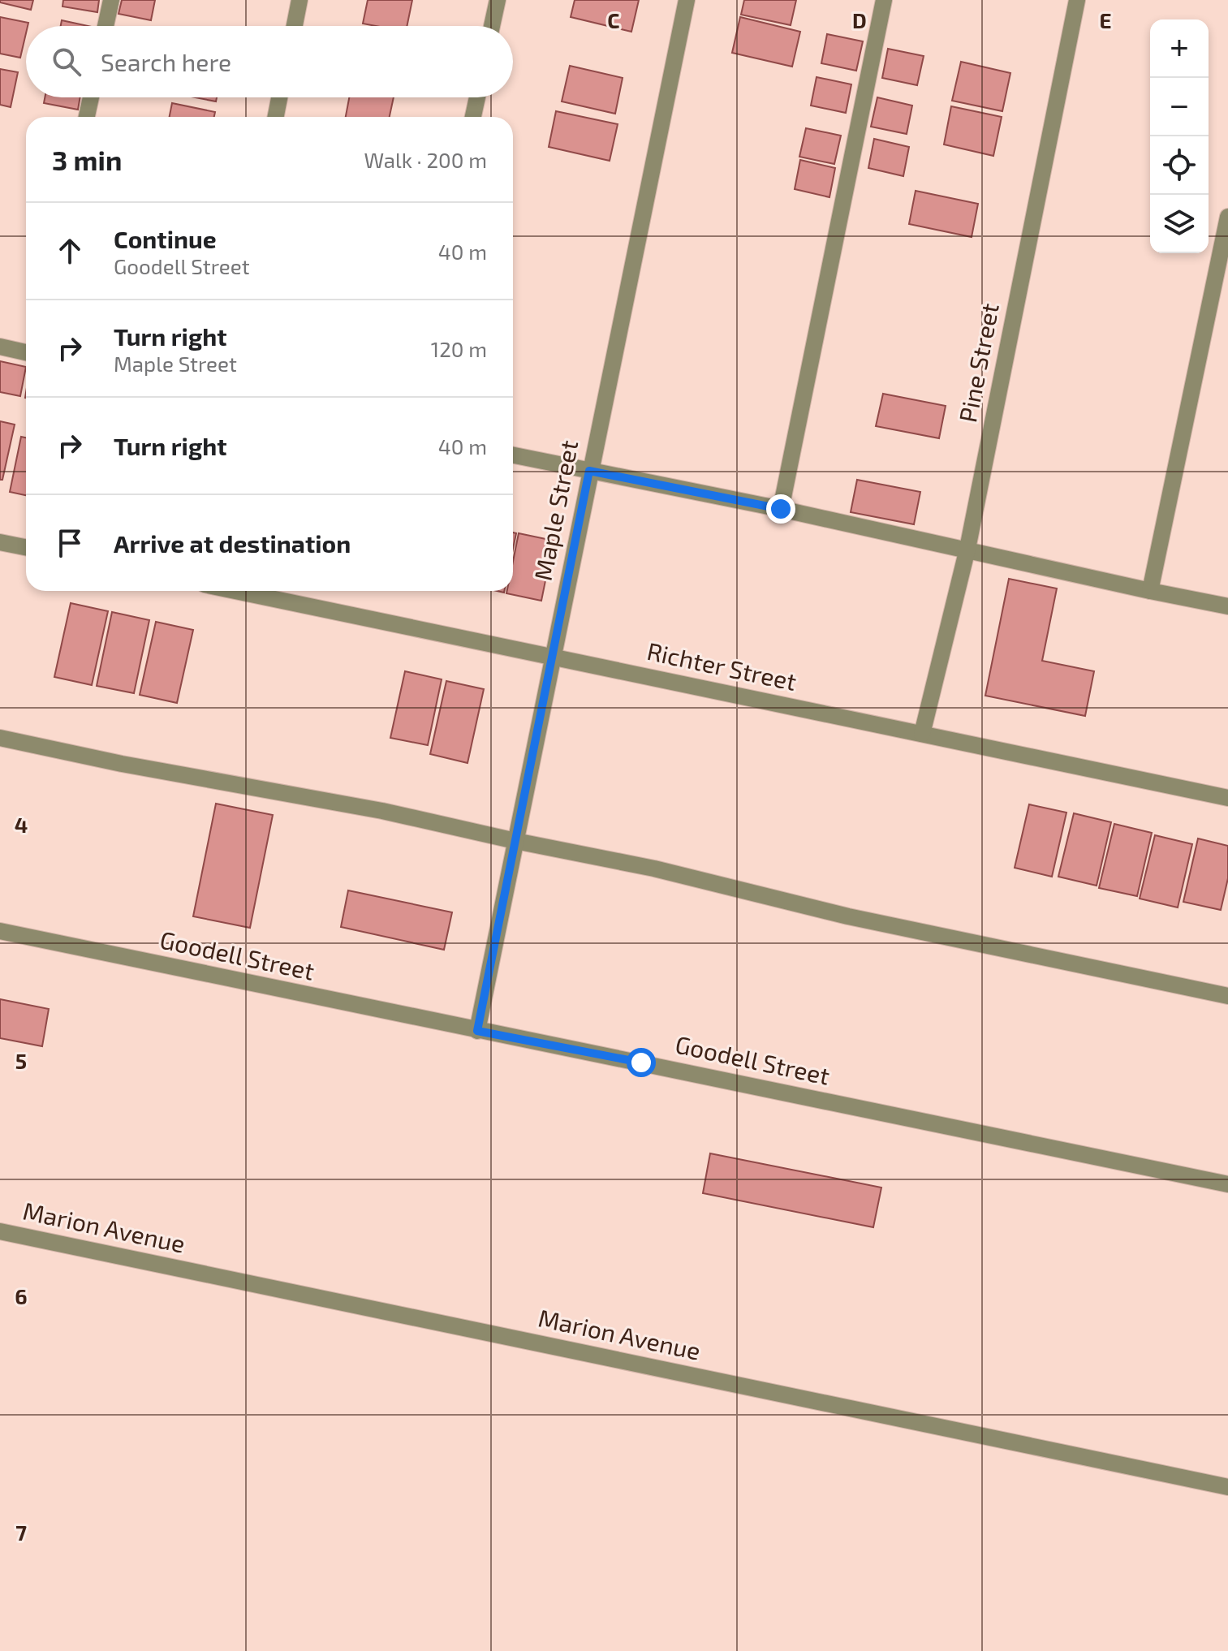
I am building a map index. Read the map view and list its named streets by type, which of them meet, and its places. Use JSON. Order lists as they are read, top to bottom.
{
  "streets": {
    "street": [
      "Pine Street",
      "Maple Street",
      "Richter Street",
      "Goodell Street",
      "Marion Avenue"
    ]
  },
  "crossings": [
    ["Pine Street", "Richter Street"],
    ["Maple Street", "Richter Street"],
    ["Maple Street", "Goodell Street"]
  ],
  "page": {
    "map_buttons": ["+", "−"],
    "search": "Search here",
    "heading": ["3 min", "Walk · 200 m"],
    "list": [
      ["Continue", "Goodell Street", "40 m"],
      ["Turn right", "Maple Street", "120 m"],
      ["Turn right", "40 m"],
      "Arrive at destination"
    ]
  },
  "grid": {
    "columns": ["C", "D", "E"],
    "rows": [
      "4",
      "5",
      "6",
      "7"
    ]
  }
}
